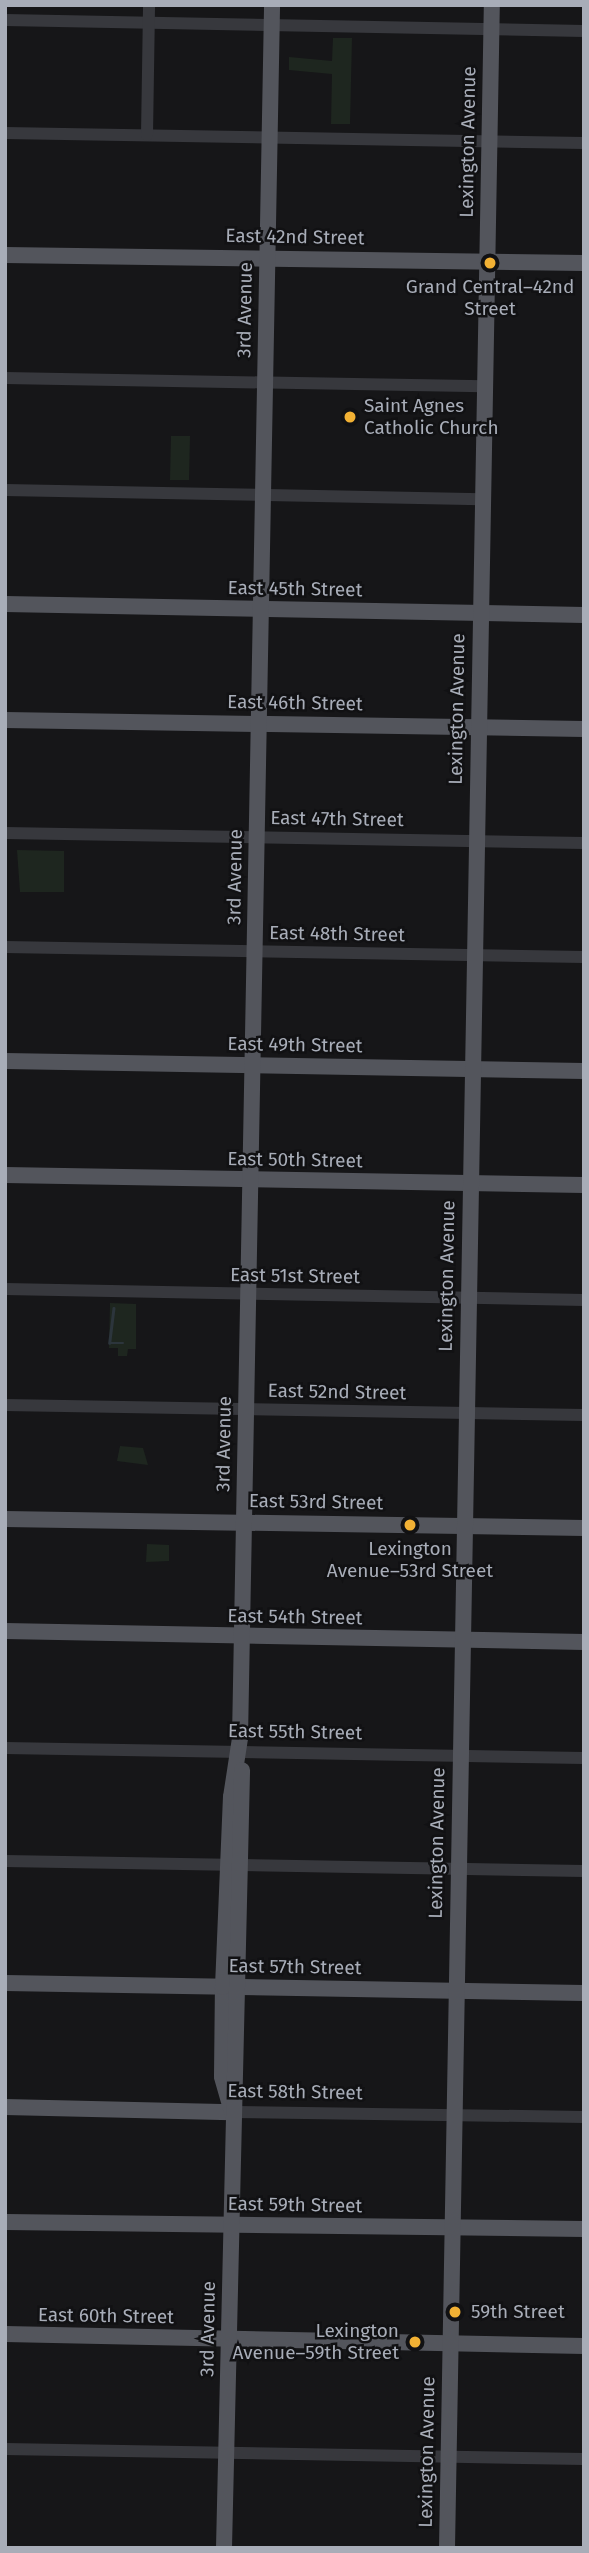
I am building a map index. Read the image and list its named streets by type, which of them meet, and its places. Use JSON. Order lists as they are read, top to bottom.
{
  "streets": {
    "main road": [
      "Lexington Avenue",
      "East 42nd Street",
      "3rd Avenue",
      "East 45th Street",
      "East 46th Street",
      "East 49th Street",
      "East 50th Street",
      "East 53rd Street",
      "East 54th Street",
      "East 57th Street",
      "East 58th Street",
      "East 59th Street",
      "East 60th Street"
    ],
    "street": [
      "East 47th Street",
      "East 48th Street",
      "East 51st Street",
      "East 52nd Street",
      "East 55th Street"
    ]
  },
  "crossings": [
    ["Lexington Avenue", "East 42nd Street"],
    ["Lexington Avenue", "East 45th Street"],
    ["Lexington Avenue", "East 46th Street"],
    ["Lexington Avenue", "East 47th Street"],
    ["Lexington Avenue", "East 48th Street"],
    ["Lexington Avenue", "East 49th Street"],
    ["Lexington Avenue", "East 50th Street"],
    ["Lexington Avenue", "East 51st Street"],
    ["Lexington Avenue", "East 52nd Street"],
    ["Lexington Avenue", "East 53rd Street"],
    ["Lexington Avenue", "East 54th Street"],
    ["Lexington Avenue", "East 55th Street"],
    ["Lexington Avenue", "East 57th Street"],
    ["Lexington Avenue", "East 58th Street"],
    ["Lexington Avenue", "East 59th Street"],
    ["Lexington Avenue", "East 60th Street"],
    ["East 42nd Street", "3rd Avenue"],
    ["3rd Avenue", "East 45th Street"],
    ["3rd Avenue", "East 46th Street"],
    ["3rd Avenue", "East 47th Street"],
    ["3rd Avenue", "East 48th Street"],
    ["3rd Avenue", "East 49th Street"],
    ["3rd Avenue", "East 50th Street"],
    ["3rd Avenue", "East 51st Street"],
    ["3rd Avenue", "East 52nd Street"],
    ["3rd Avenue", "East 53rd Street"],
    ["3rd Avenue", "East 54th Street"],
    ["3rd Avenue", "East 55th Street"],
    ["3rd Avenue", "East 57th Street"],
    ["3rd Avenue", "East 58th Street"],
    ["3rd Avenue", "East 59th Street"],
    ["3rd Avenue", "East 60th Street"]
  ],
  "places": [
    "Grand Central–42nd Street",
    "Saint Agnes Catholic Church",
    "Lexington Avenue–53rd Street",
    "59th Street",
    "Lexington Avenue–59th Street"
  ]
}
